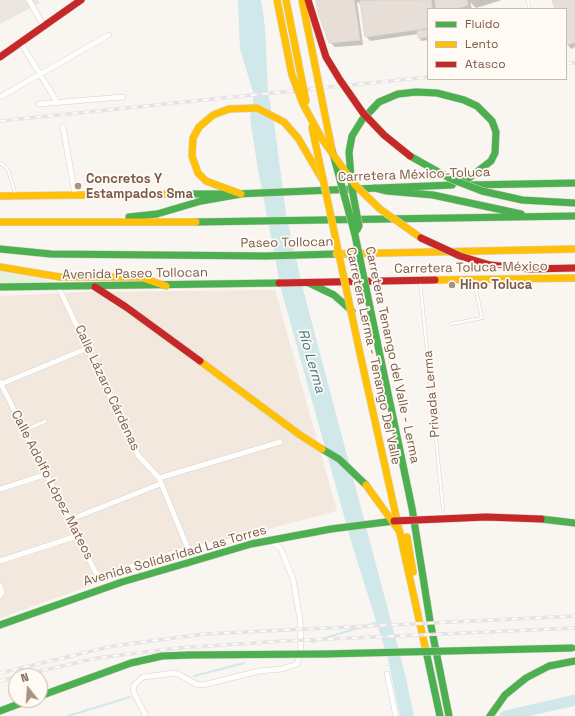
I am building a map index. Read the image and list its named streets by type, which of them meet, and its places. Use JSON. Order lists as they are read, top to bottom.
{
  "streets": {
    "main road": [
      "Carretera México-Toluca",
      "Paseo Tollocan",
      "Carretera Toluca-México",
      "Avenida Paseo Tollocan",
      "Carretera Tenango del Valle - Lerma",
      "Carretera Lerma - Tenango Del Valle",
      "Avenida Solidaridad Las Torres"
    ],
    "street": ["Calle Lázaro Cárdenas", "Calle Adolfo López Mateos"],
    "lane": ["Privada Lerma"]
  },
  "crossings": [
    ["Carretera Toluca-México", "Avenida Paseo Tollocan"],
    ["Carretera Toluca-México", "Privada Lerma"],
    ["Avenida Paseo Tollocan", "Calle Lázaro Cárdenas"],
    ["Calle Lázaro Cárdenas", "Calle Adolfo López Mateos"]
  ],
  "water": ["Río Lerma"],
  "places": ["Concretos Y Estampados Sma", "Hino Toluca"],
  "legend": ["Fluido", "Lento", "Atasco"],
  "north": "top"
}
